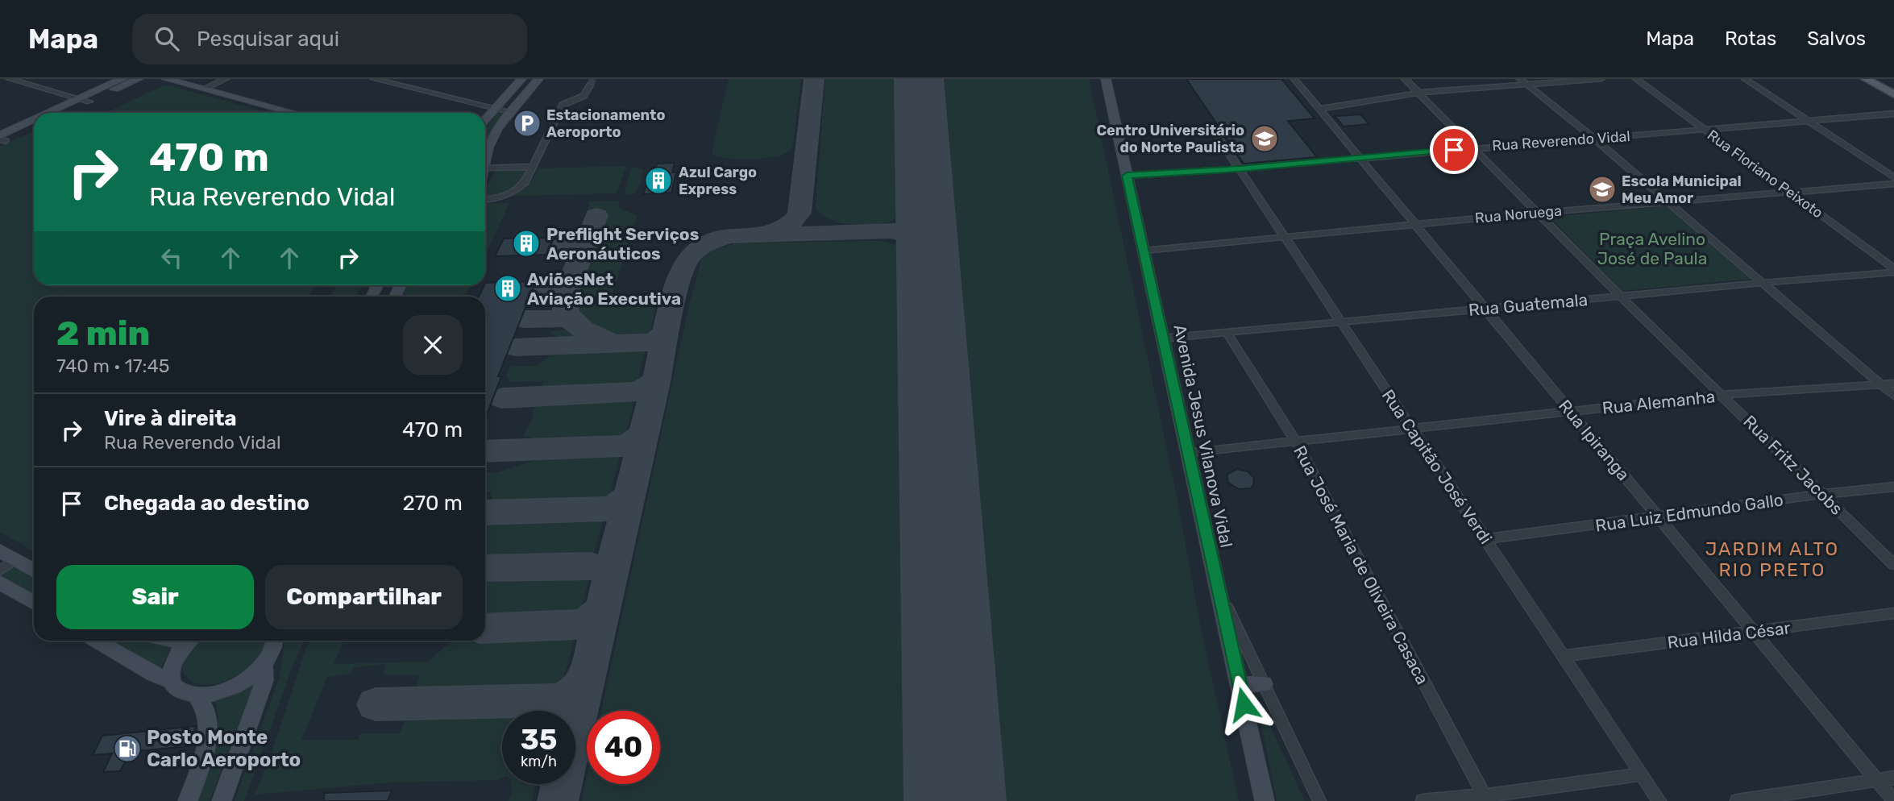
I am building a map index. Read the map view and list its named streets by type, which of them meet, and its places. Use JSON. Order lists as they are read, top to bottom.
{
  "streets": {
    "main road": ["Avenida Jesus Vilanova Vidal"],
    "street": [
      "Rua Reverendo Vidal",
      "Rua Floriano Peixoto",
      "Rua Noruega",
      "Rua Guatemala",
      "Rua Alemanha",
      "Rua Ipiranga",
      "Rua Fritz Jacobs",
      "Rua Capitão José Verdi",
      "Rua Luiz Edmundo Gallo",
      "Rua José Maria de Oliveira Casaca",
      "Rua Hilda César"
    ]
  },
  "crossings": [
    ["Rua Reverendo Vidal", "Rua Floriano Peixoto"],
    ["Rua Reverendo Vidal", "Avenida Jesus Vilanova Vidal"],
    ["Rua Reverendo Vidal", "Rua Ipiranga"],
    ["Rua Reverendo Vidal", "Rua Fritz Jacobs"],
    ["Rua Reverendo Vidal", "Rua Capitão José Verdi"],
    ["Rua Floriano Peixoto", "Rua Noruega"],
    ["Rua Floriano Peixoto", "Rua Guatemala"],
    ["Rua Noruega", "Avenida Jesus Vilanova Vidal"],
    ["Rua Noruega", "Rua Ipiranga"],
    ["Rua Noruega", "Rua Fritz Jacobs"],
    ["Rua Noruega", "Rua Capitão José Verdi"],
    ["Rua Guatemala", "Avenida Jesus Vilanova Vidal"],
    ["Rua Guatemala", "Rua Ipiranga"],
    ["Rua Guatemala", "Rua Fritz Jacobs"],
    ["Rua Guatemala", "Rua Capitão José Verdi"],
    ["Rua Guatemala", "Rua José Maria de Oliveira Casaca"],
    ["Rua Alemanha", "Avenida Jesus Vilanova Vidal"],
    ["Rua Alemanha", "Rua Ipiranga"],
    ["Rua Alemanha", "Rua Fritz Jacobs"],
    ["Rua Alemanha", "Rua Capitão José Verdi"],
    ["Rua Alemanha", "Rua José Maria de Oliveira Casaca"],
    ["Rua Ipiranga", "Rua Luiz Edmundo Gallo"],
    ["Rua Ipiranga", "Rua Hilda César"],
    ["Rua Fritz Jacobs", "Rua Luiz Edmundo Gallo"],
    ["Rua Capitão José Verdi", "Rua Luiz Edmundo Gallo"],
    ["Rua Capitão José Verdi", "Rua Hilda César"]
  ],
  "districts": ["JARDIM ALTO RIO PRETO"],
  "parks": ["Praça Avelino José de Paula"],
  "places": {
    "parking": ["Estacionamento Aeroporto"],
    "school or university": ["Centro Universitário do Norte Paulista", "Escola Municipal Meu Amor"],
    "building": ["Azul Cargo Express", "Preflight Serviços Aeronáuticos", "AviõesNet Aviação Executiva"],
    "fuel station": ["Posto Monte Carlo Aeroporto"]
  },
  "page": {
    "header": "Mapa",
    "search": "Pesquisar aqui",
    "nav": ["Mapa", "Rotas", "Salvos"],
    "turn": ["470 m", "Rua Reverendo Vidal"],
    "heading": ["2 min", "740 m · 17:45"],
    "list": [
      {
        "name": "Vire à direita",
        "note": "Rua Reverendo Vidal",
        "value": "470 m"
      },
      {
        "name": "Chegada ao destino",
        "value": "270 m"
      }
    ],
    "buttons": ["Sair", "Compartilhar"],
    "speed": "35 km/h",
    "limit": "40"
  }
}
